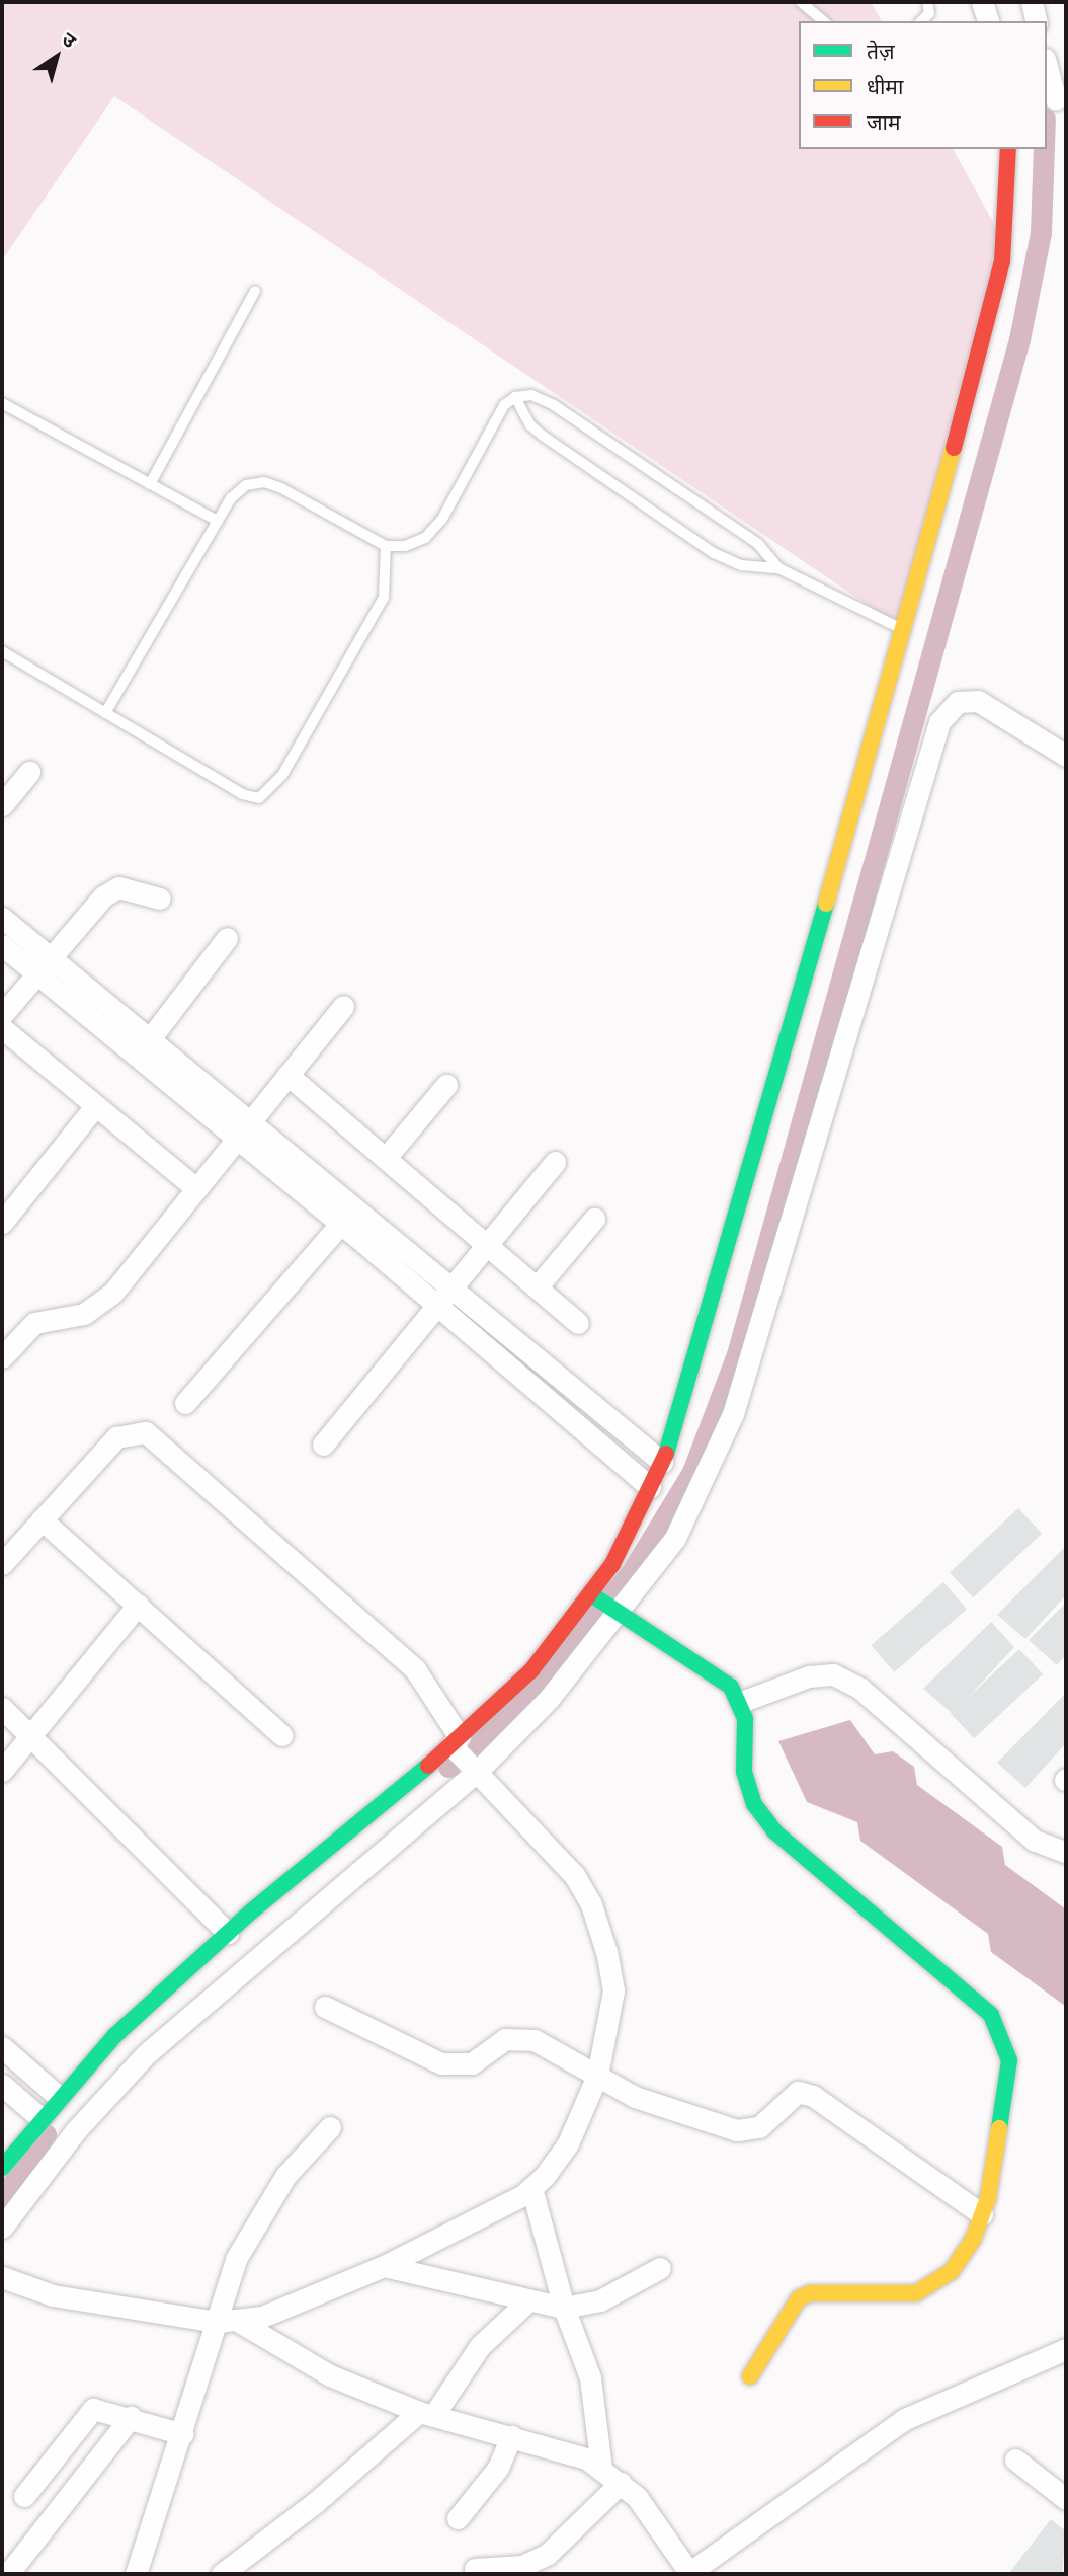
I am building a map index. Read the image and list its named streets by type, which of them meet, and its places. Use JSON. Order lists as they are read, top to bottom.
{
  "legend": ["तेज़", "धीमा", "जाम"],
  "north": "top right"
}
